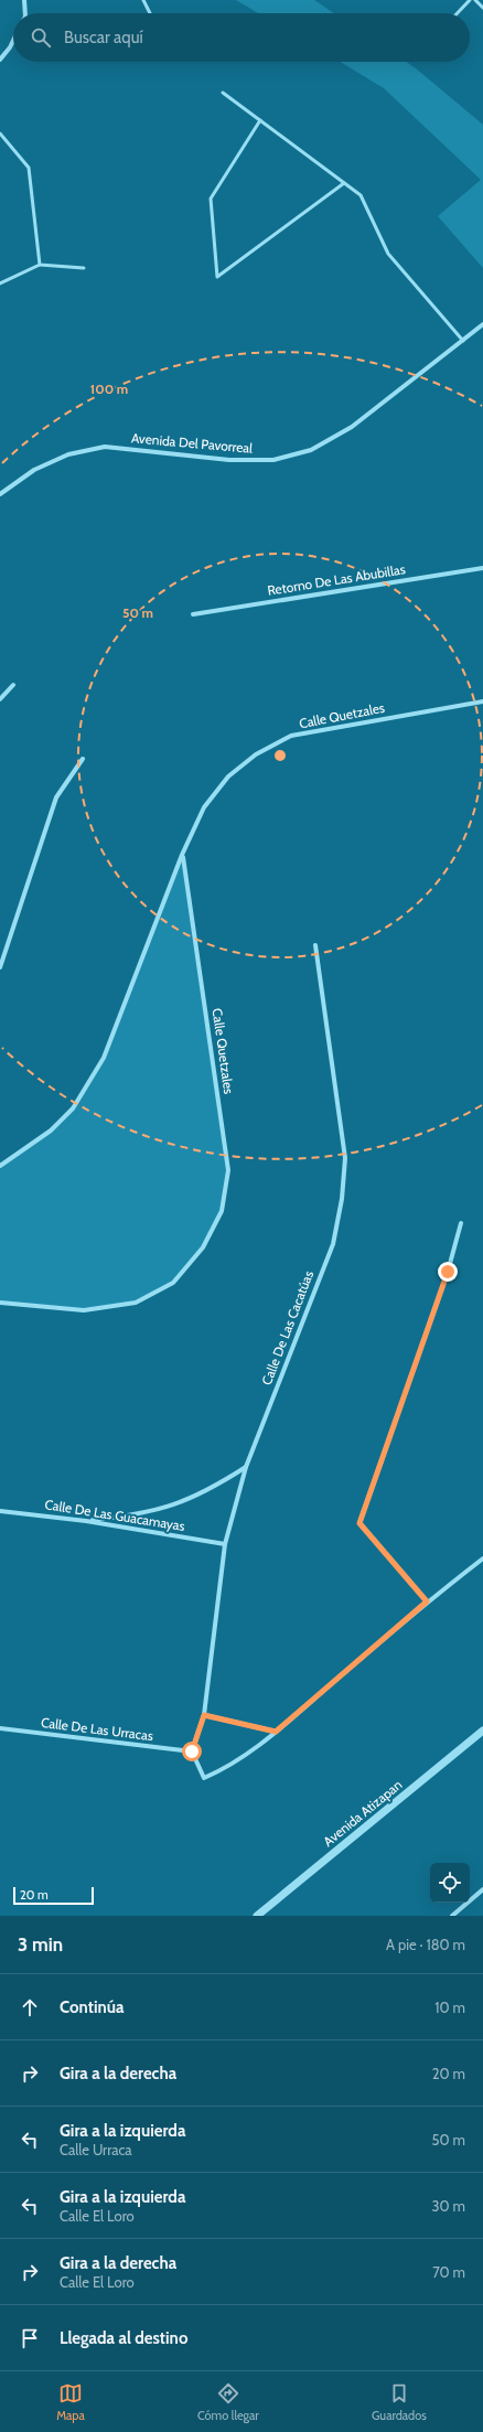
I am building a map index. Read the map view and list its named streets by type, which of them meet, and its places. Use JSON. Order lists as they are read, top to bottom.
{
  "streets": {
    "street": [
      "Avenida Del Pavorreal",
      "Retorno De Las Abubillas",
      "Calle Quetzales",
      "Calle De Las Cacatúas",
      "Calle De Las Guacamayas",
      "Calle De Las Urracas",
      "Avenida Atizapan"
    ]
  },
  "crossings": [
    ["Calle De Las Cacatúas", "Calle De Las Guacamayas"],
    ["Calle De Las Cacatúas", "Calle De Las Urracas"]
  ],
  "scale_bar": "20 m",
  "page": {
    "search": "Buscar aquí",
    "scale": "20 m",
    "heading": ["3 min", "A pie · 180 m"],
    "list": [
      ["Continúa", "10 m"],
      ["Gira a la derecha", "20 m"],
      ["Gira a la izquierda", "Calle Urraca", "50 m"],
      ["Gira a la izquierda", "Calle El Loro", "30 m"],
      ["Gira a la derecha", "Calle El Loro", "70 m"],
      "Llegada al destino"
    ],
    "nav": ["Mapa", "Cómo llegar", "Guardados"]
  },
  "rings": ["100 m", "50 m"]
}
